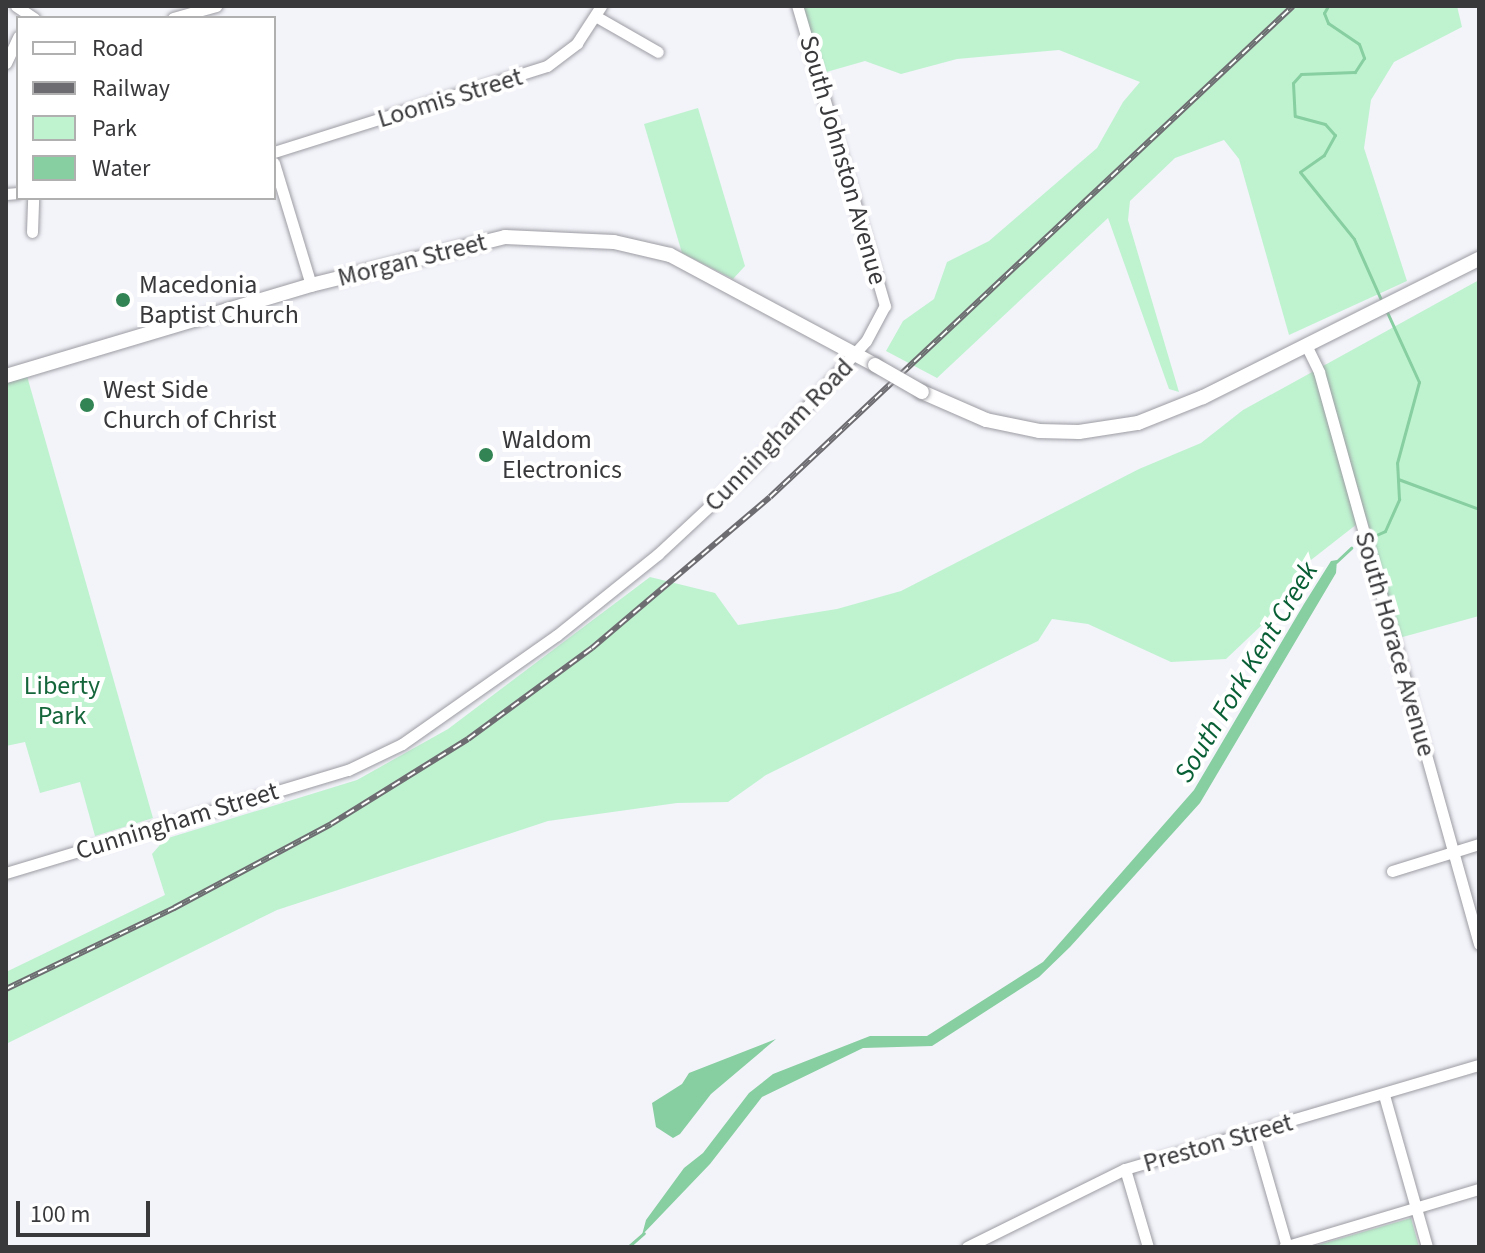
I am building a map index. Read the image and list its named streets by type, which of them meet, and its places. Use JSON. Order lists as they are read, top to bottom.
{
  "streets": {
    "main road": ["Morgan Street", "Cunningham Road"],
    "street": [
      "Loomis Street",
      "South Johnston Avenue",
      "South Horace Avenue",
      "Cunningham Street",
      "Preston Street"
    ]
  },
  "crossings": [
    ["South Johnston Avenue", "Morgan Street"],
    ["South Johnston Avenue", "Cunningham Road"],
    ["Morgan Street", "Cunningham Road"],
    ["Cunningham Road", "South Horace Avenue"],
    ["Cunningham Road", "Cunningham Street"]
  ],
  "water": ["South Fork Kent Creek"],
  "parks": ["Liberty Park"],
  "places": ["Macedonia Baptist Church", "West Side Church of Christ", "Waldom Electronics"],
  "legend": [
    "Road",
    "Railway",
    "Park",
    "Water"
  ],
  "scale_bar": "100 m"
}
